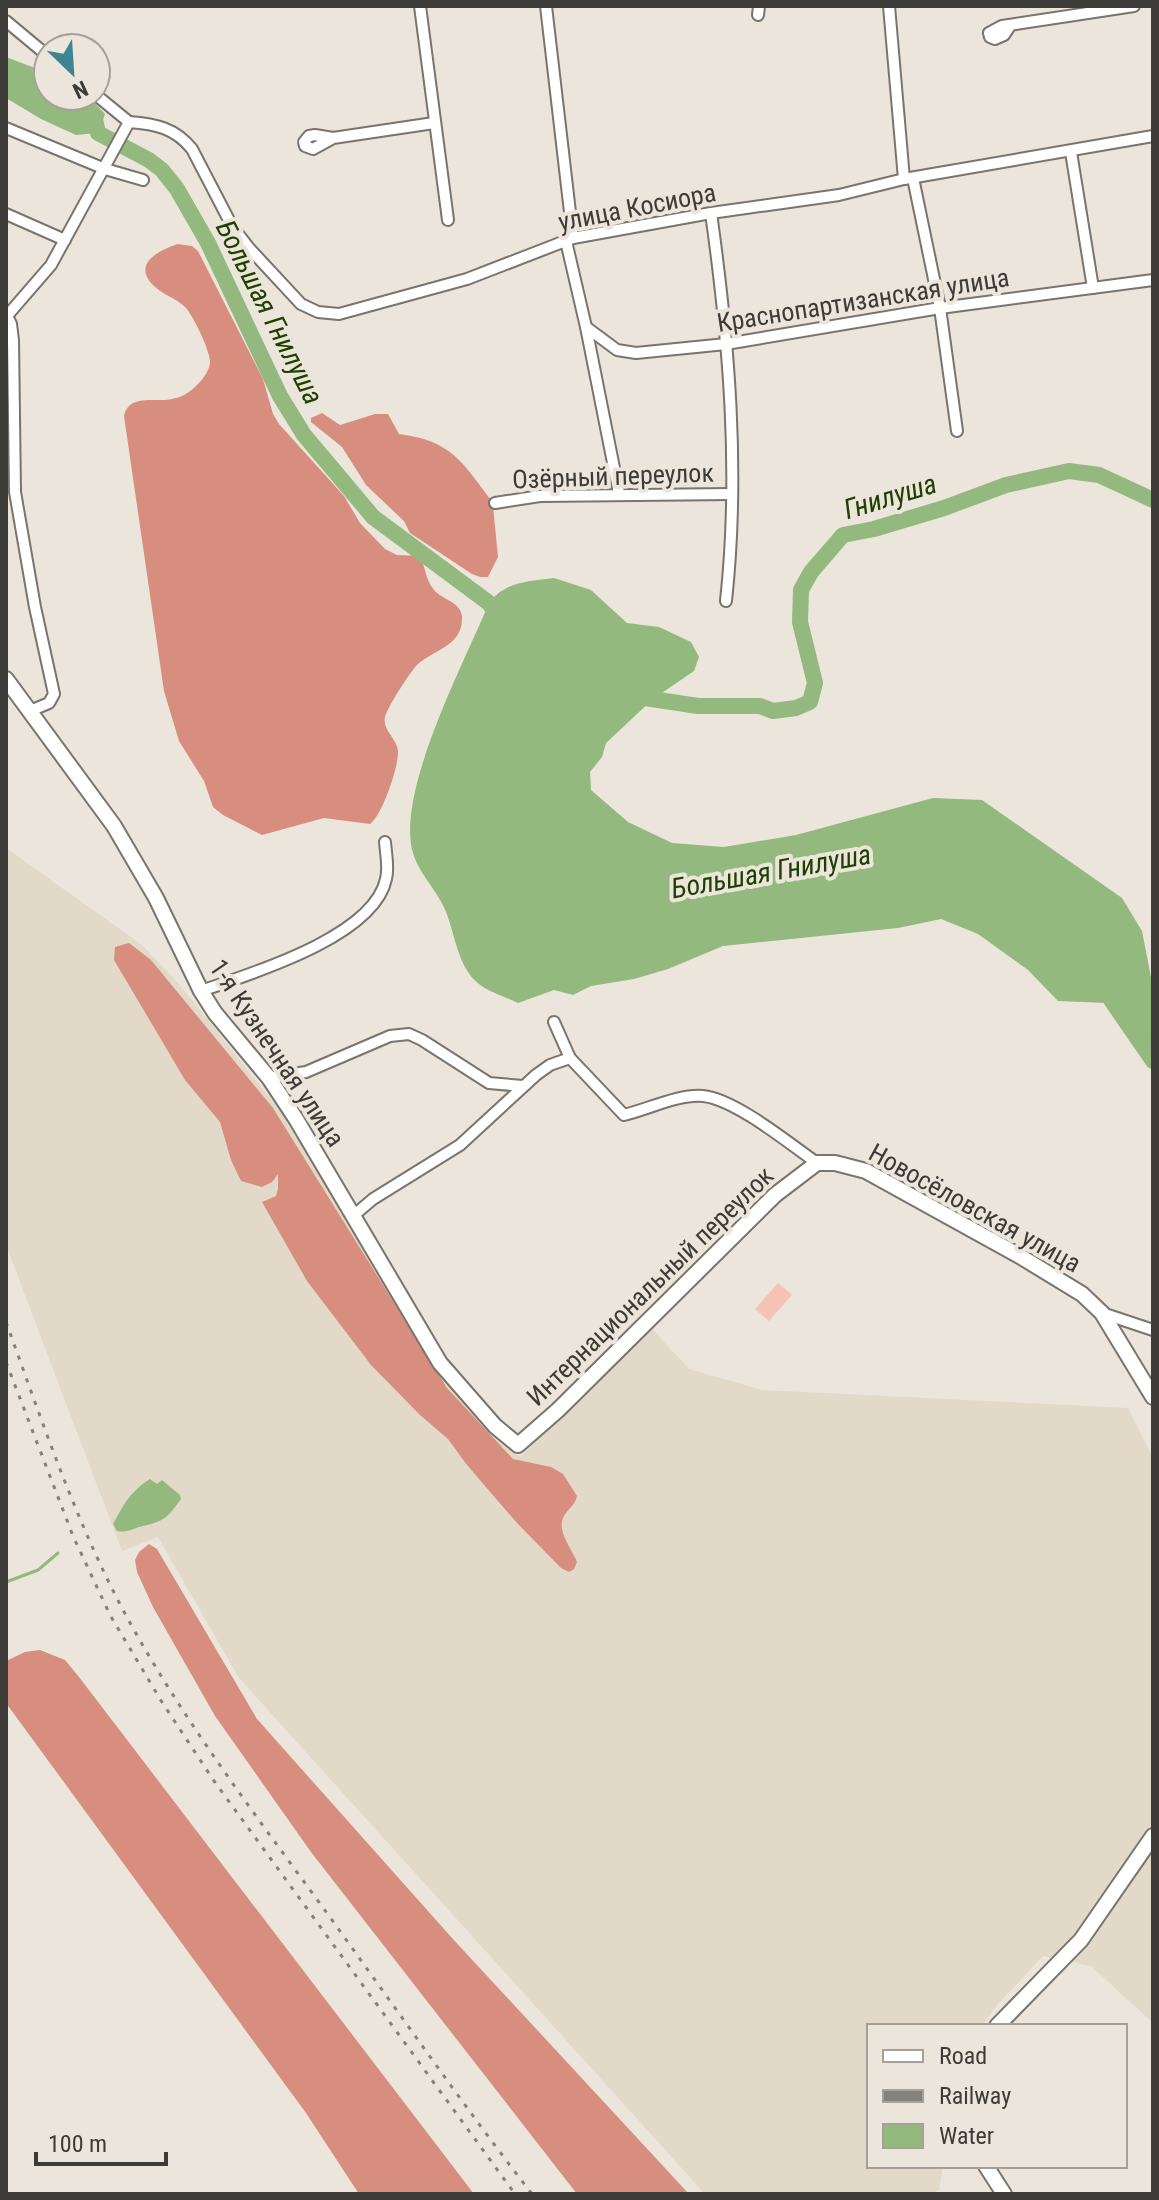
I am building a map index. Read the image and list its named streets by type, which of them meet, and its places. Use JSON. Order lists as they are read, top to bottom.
{
  "streets": {
    "street": [
      "улица Косиора",
      "Краснопартизанская улица",
      "Озёрный переулок",
      "1-я Кузнечная улица",
      "Новосёловская улица",
      "Интернациональный переулок"
    ]
  },
  "crossings": [
    ["1-я Кузнечная улица", "Интернациональный переулок"],
    ["Новосёловская улица", "Интернациональный переулок"]
  ],
  "water": ["Большая Гнилуша", "Гнилуша"],
  "legend": ["Road", "Railway", "Water"],
  "scale_bar": "100 m",
  "north": "bottom right"
}
